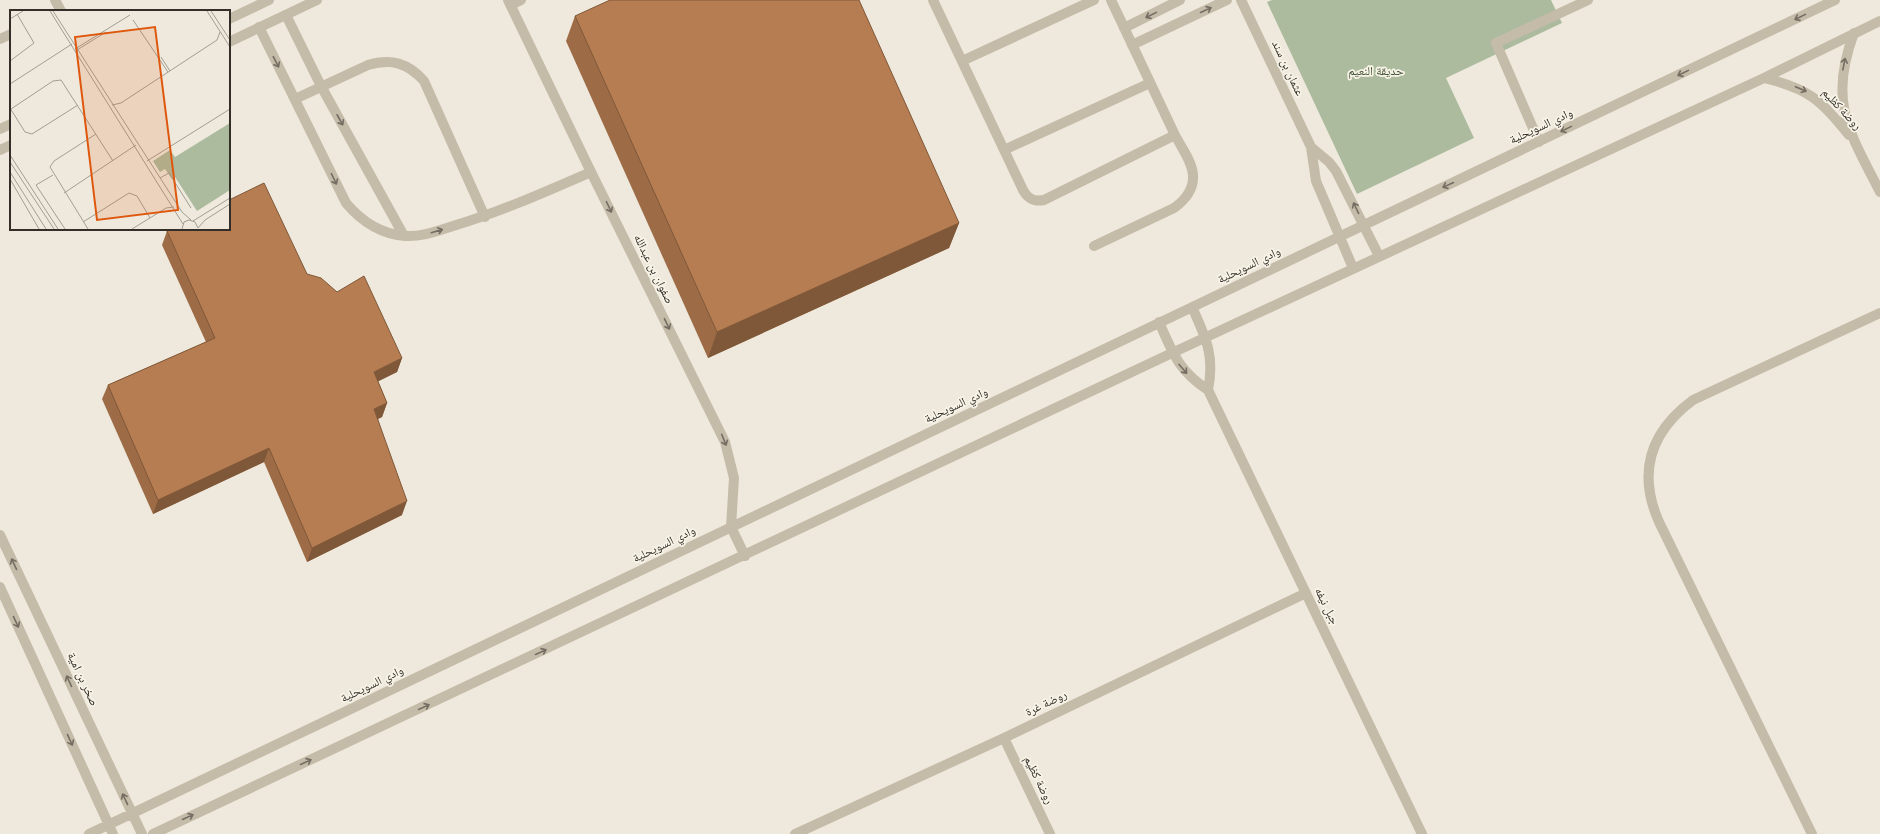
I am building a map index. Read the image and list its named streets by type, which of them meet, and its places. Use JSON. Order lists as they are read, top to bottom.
{
  "streets": {
    "street": [
      "عثمان بن سند",
      "روضة كظيم",
      "وادي السويحلية",
      "صفوان بن عبدالله",
      "جبل نيفه",
      "صخر بن امية",
      "روضة غرة"
    ]
  },
  "crossings": [
    ["عثمان بن سند", "وادي السويحلية"],
    ["روضة كظيم", "روضة غرة"],
    ["وادي السويحلية", "صفوان بن عبدالله"],
    ["وادي السويحلية", "جبل نيفه"],
    ["وادي السويحلية", "صخر بن امية"],
    ["جبل نيفه", "روضة غرة"]
  ],
  "one_way": ["صفوان بن عبدالله"],
  "parks": ["حديقة النعيم"]
}
